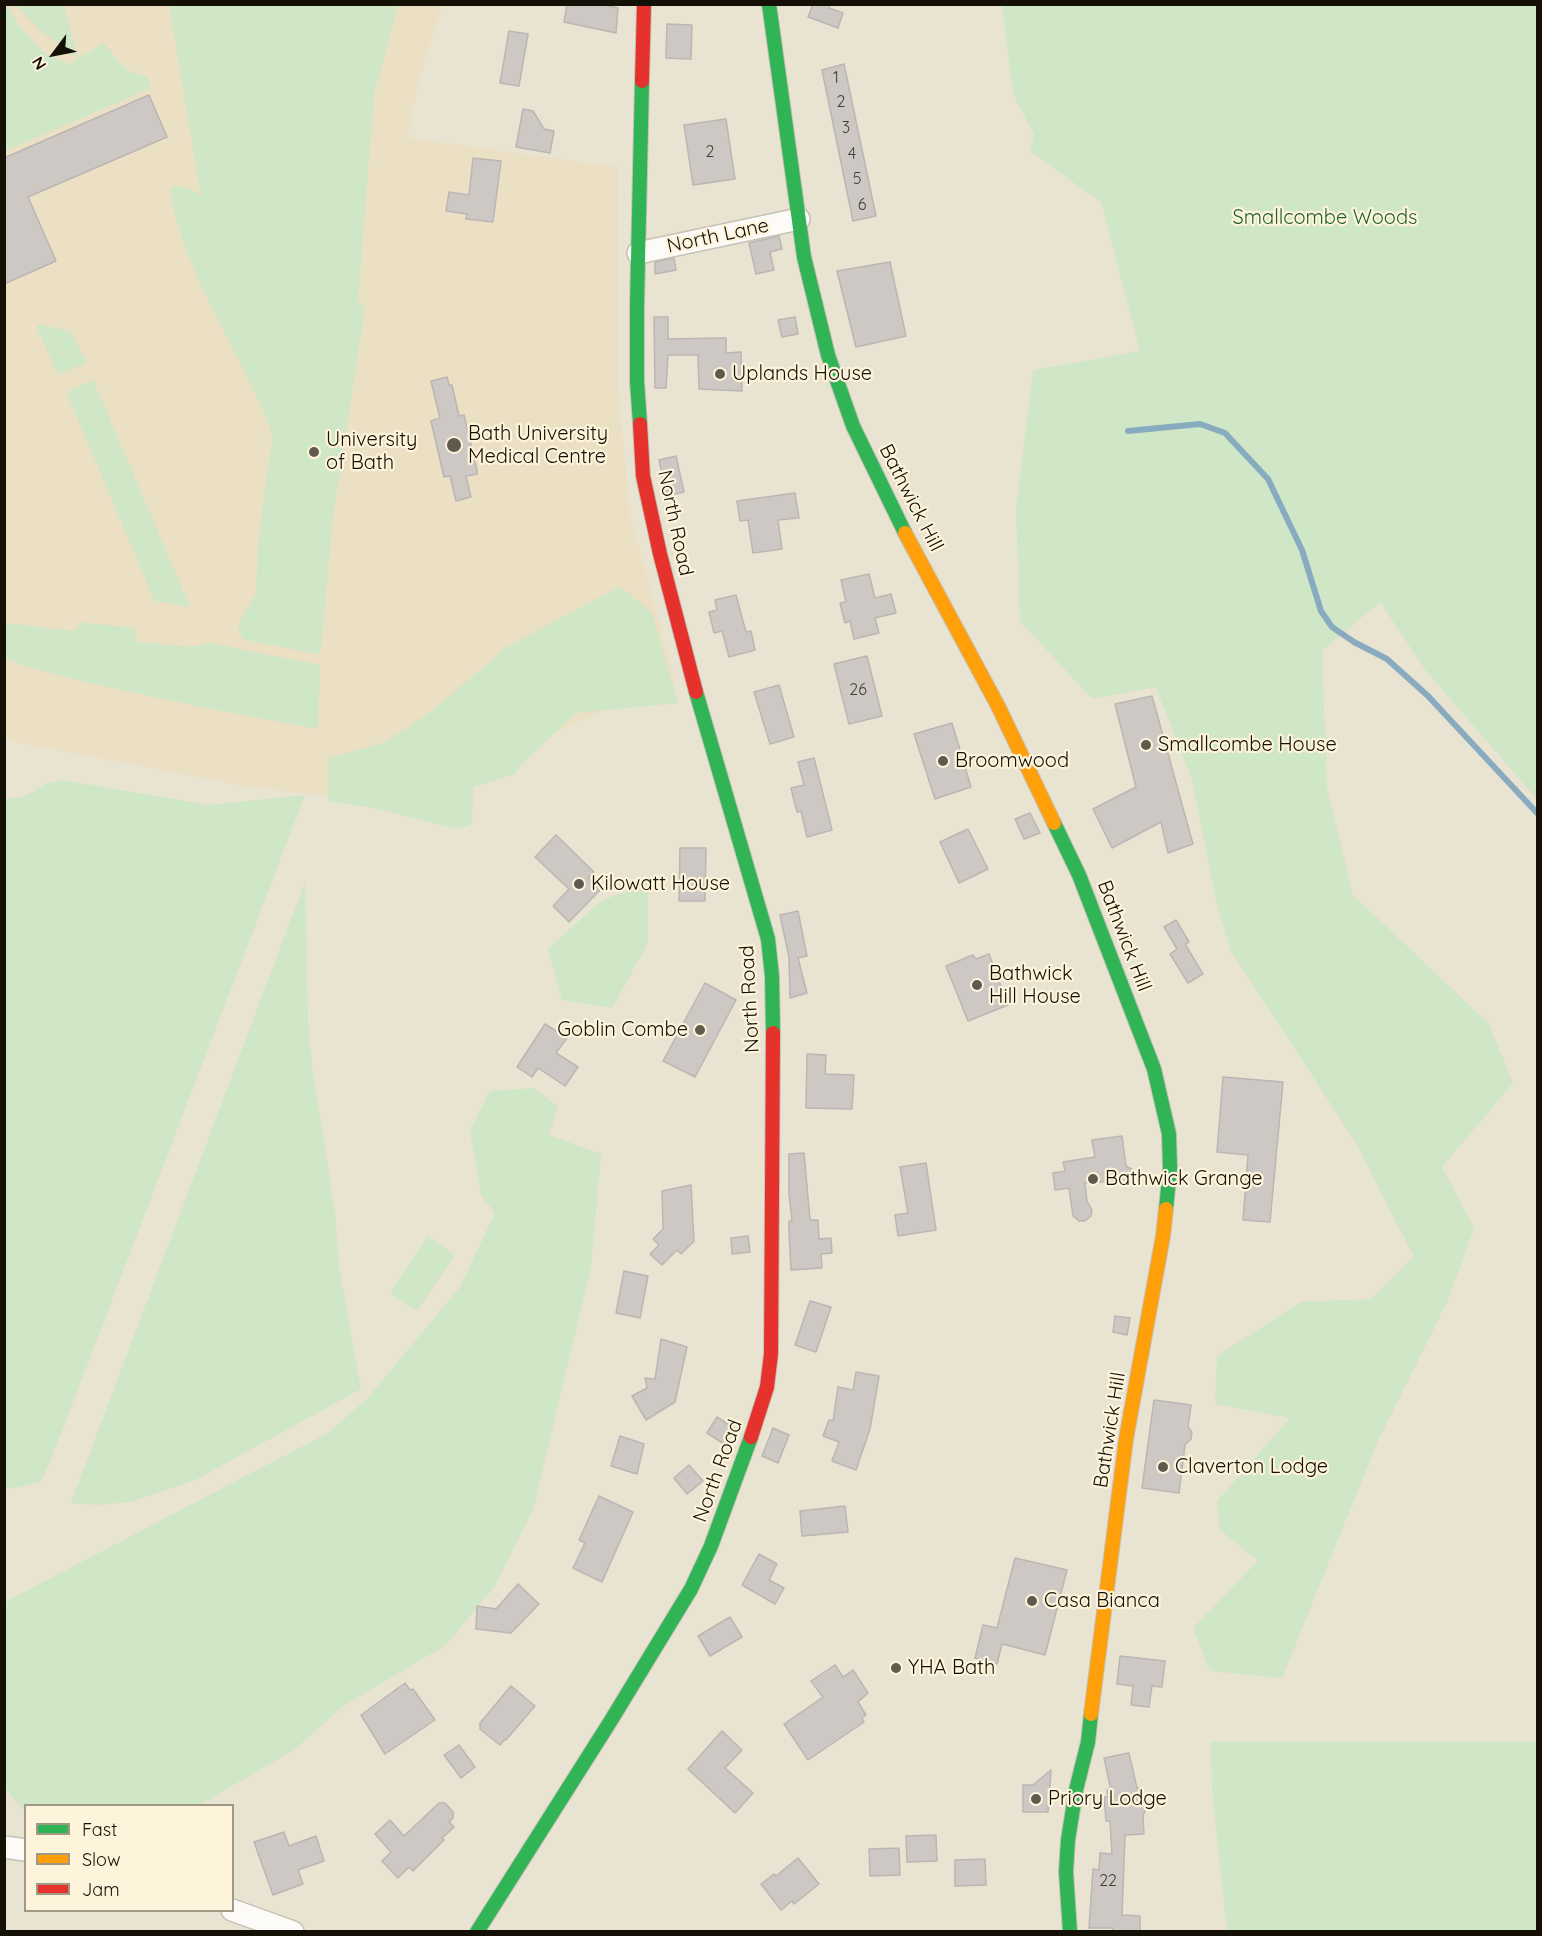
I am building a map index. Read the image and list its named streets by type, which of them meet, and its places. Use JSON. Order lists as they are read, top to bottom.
{
  "streets": {
    "street": ["North Lane", "Bathwick Hill", "North Road"]
  },
  "crossings": [
    ["North Lane", "Bathwick Hill"],
    ["North Lane", "North Road"]
  ],
  "parks": ["Smallcombe Woods"],
  "places": [
    "Uplands House",
    "Bath University Medical Centre",
    "University of Bath",
    "Smallcombe House",
    "Broomwood",
    "Kilowatt House",
    "Bathwick Hill House",
    "Goblin Combe",
    "Bathwick Grange",
    "Claverton Lodge",
    "Casa Bianca",
    "YHA Bath",
    "Priory Lodge"
  ],
  "house_numbers": [
    "1",
    "2",
    "3",
    "2",
    "4",
    "5",
    "6",
    "26",
    "22"
  ],
  "legend": ["Fast", "Slow", "Jam"],
  "north": "bottom left"
}
